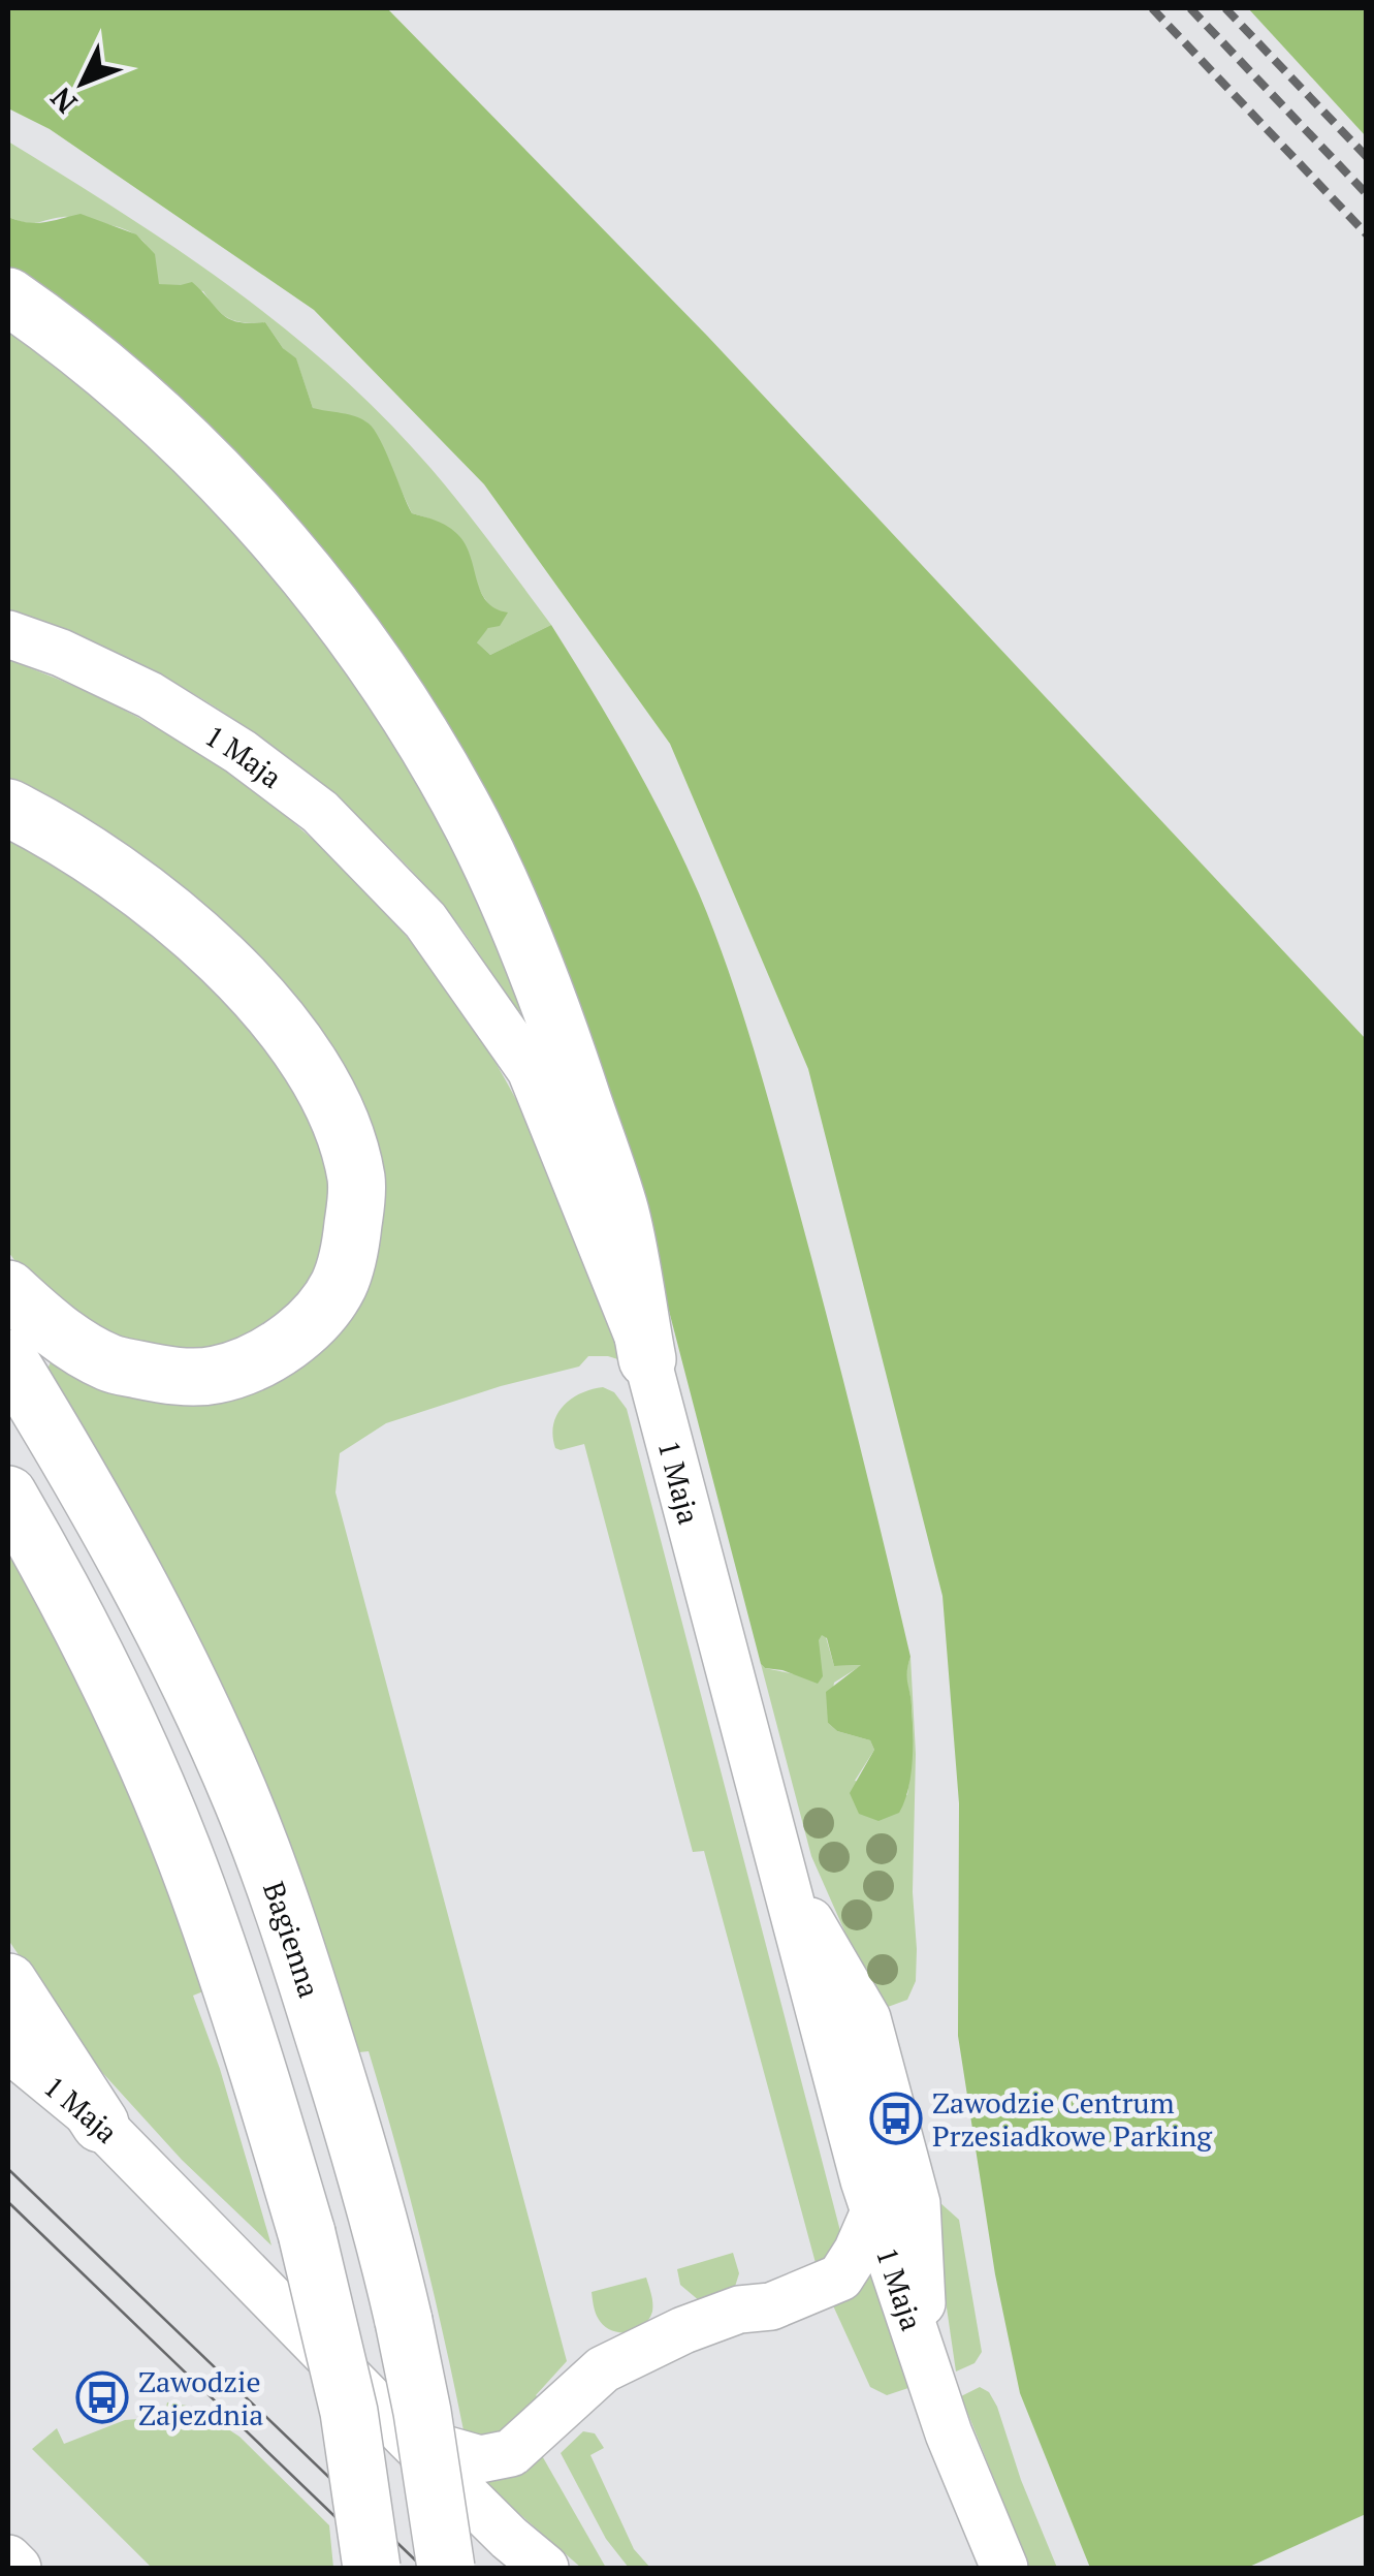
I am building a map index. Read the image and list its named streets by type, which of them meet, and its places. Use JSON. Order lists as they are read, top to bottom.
{
  "streets": {
    "main road": ["Bagienna"],
    "street": ["1 Maja"]
  },
  "places": {
    "bus stop": ["Zawodzie Centrum Przesiadkowe Parking", "Zawodzie Zajezdnia"]
  },
  "north": "bottom left"
}
